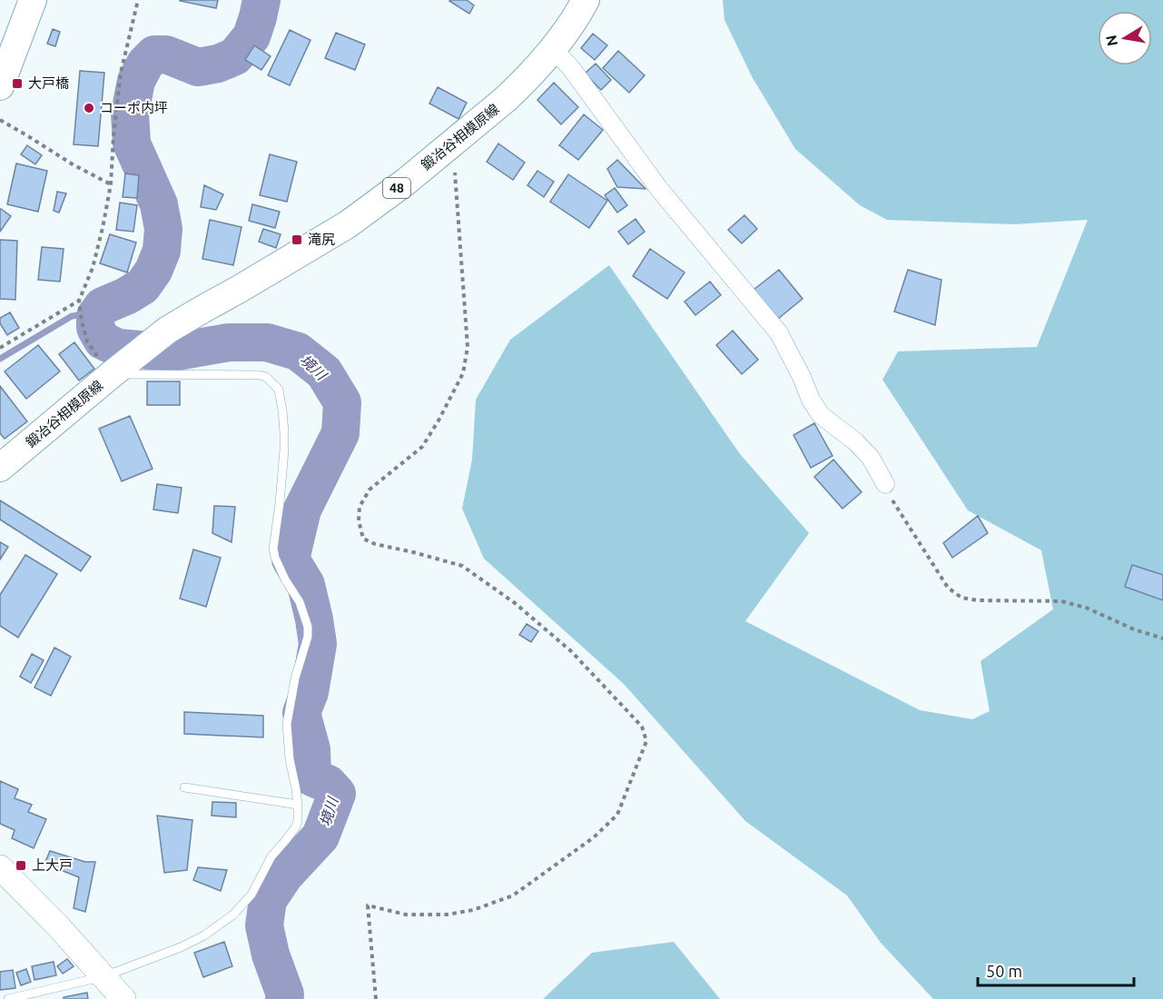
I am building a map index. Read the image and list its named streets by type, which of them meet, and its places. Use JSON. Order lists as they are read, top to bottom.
{
  "streets": {
    "main road": ["鍛冶谷相模原線", "48"]
  },
  "water": ["境川"],
  "places": {
    "transit": ["大戸橋", "滝尻", "上大戸"],
    "other": ["コーポ内坪"]
  },
  "scale_bar": "50 m",
  "north": "left"
}
